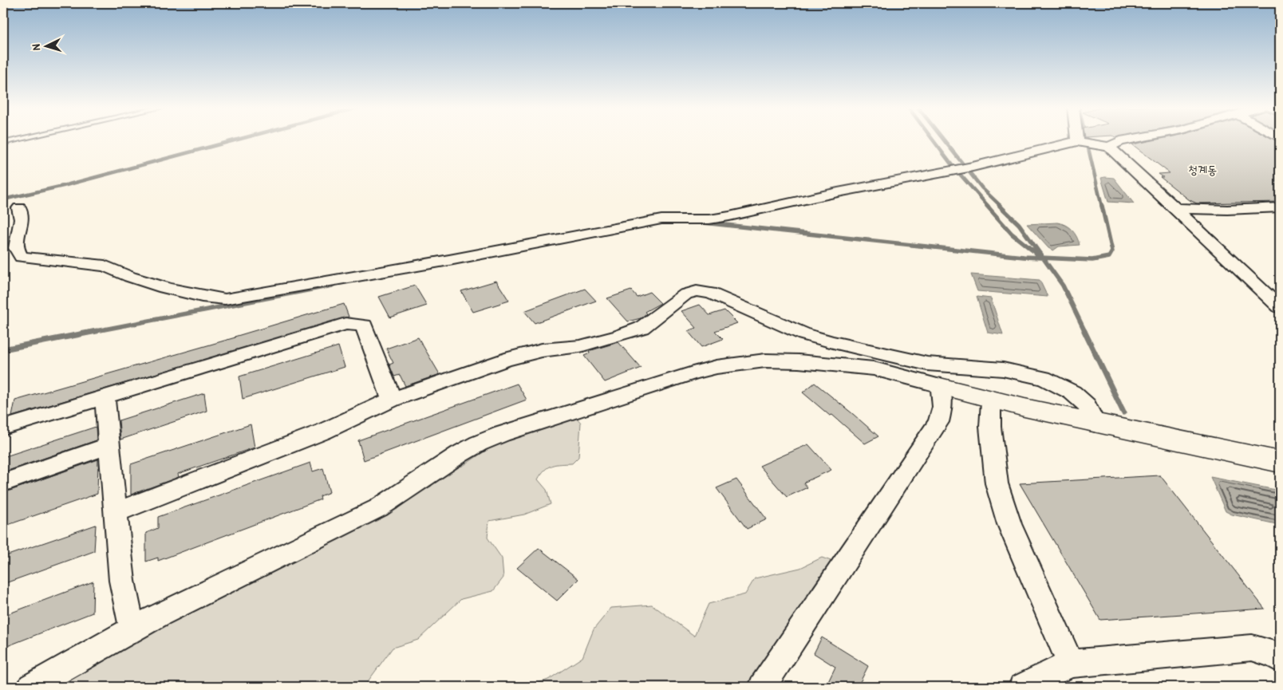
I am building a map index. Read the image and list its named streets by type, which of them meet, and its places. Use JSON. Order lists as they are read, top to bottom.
{
  "districts": ["청계동"],
  "north": "left"
}
